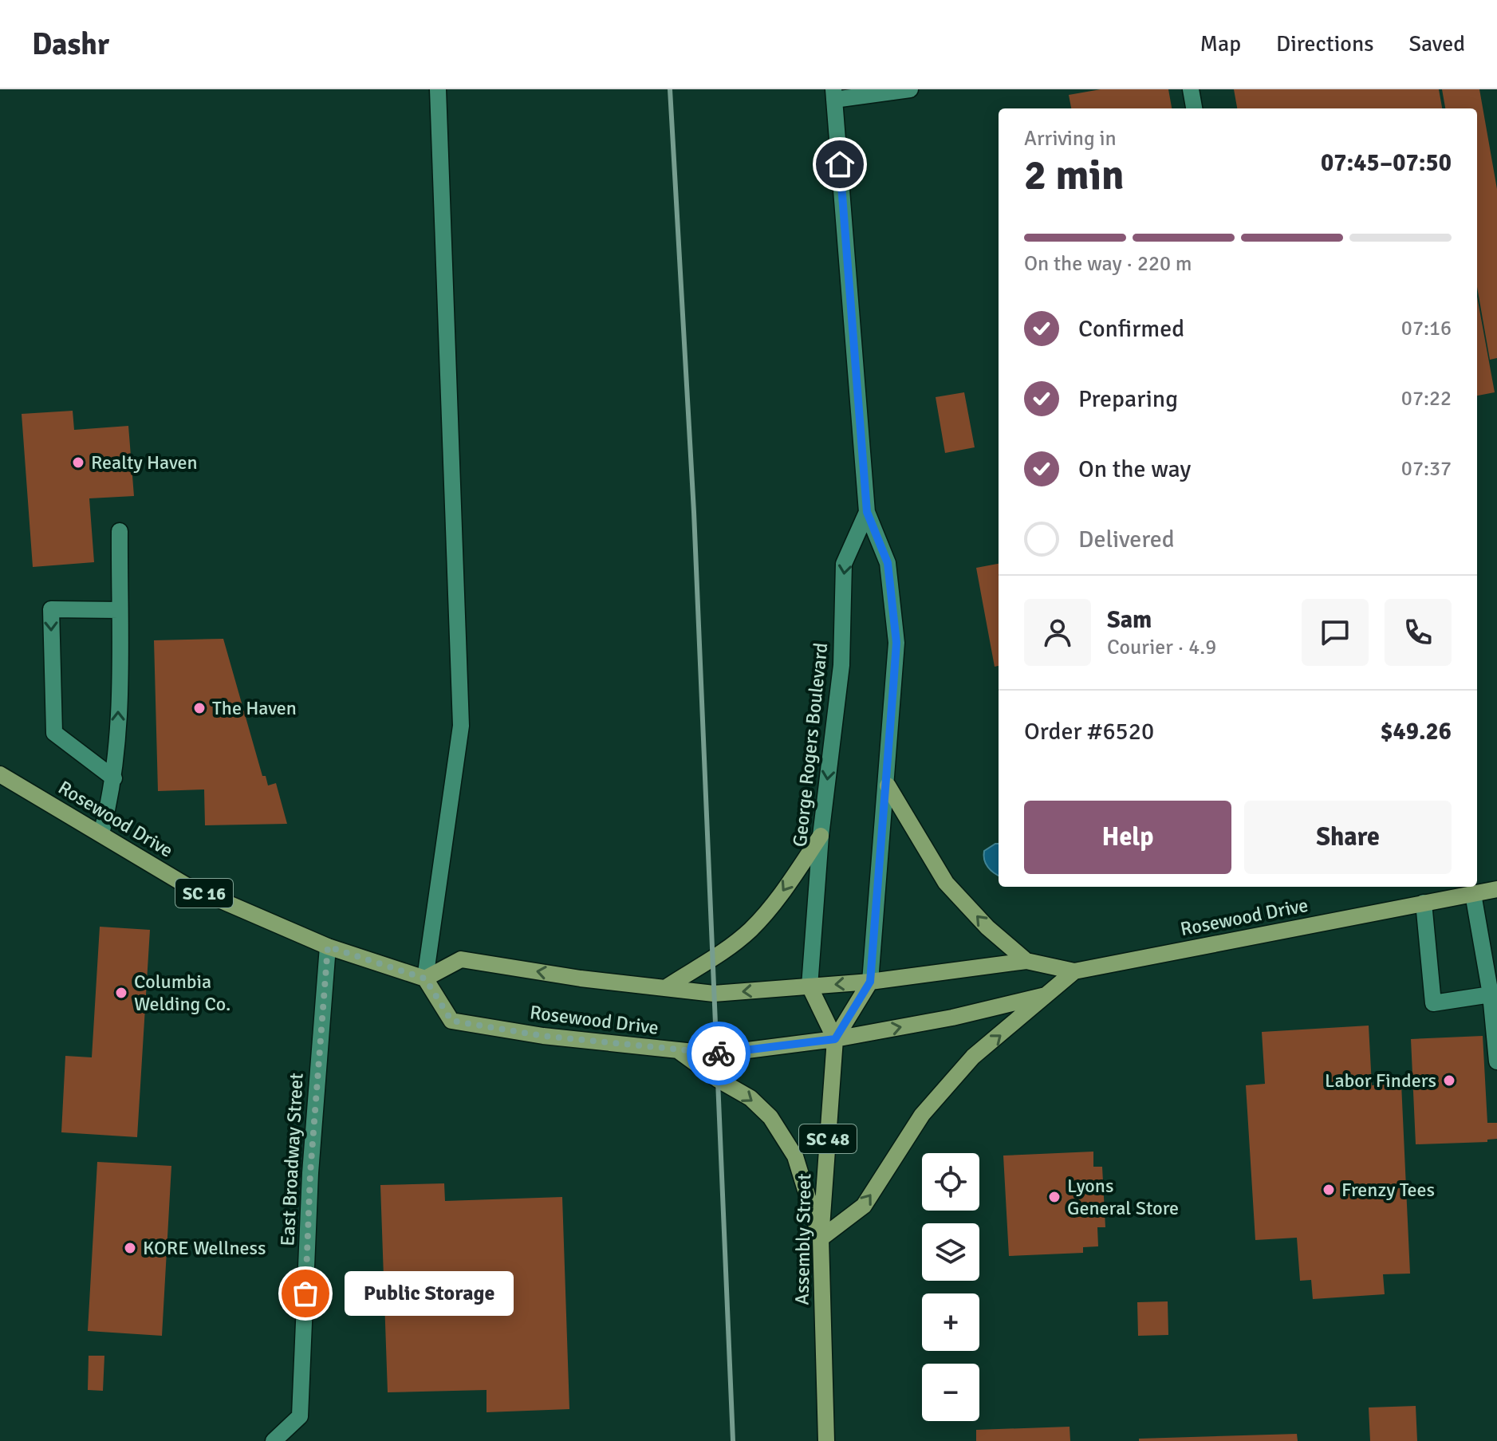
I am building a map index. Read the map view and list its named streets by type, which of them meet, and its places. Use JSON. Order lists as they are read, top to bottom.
{
  "streets": {
    "main road": [
      "Rosewood Drive",
      "SC 16",
      "SC 48",
      "Assembly Street"
    ],
    "street": ["George Rogers Boulevard", "East Broadway Street"]
  },
  "crossings": [
    ["George Rogers Boulevard", "Rosewood Drive"],
    ["George Rogers Boulevard", "Assembly Street"],
    ["Rosewood Drive", "East Broadway Street"],
    ["Rosewood Drive", "Assembly Street"]
  ],
  "places": [
    "Realty Haven",
    "The Haven",
    "Columbia Welding Co.",
    "Labor Finders",
    "Frenzy Tees",
    "Lyons General Store",
    "KORE Wellness",
    "Public Storage"
  ],
  "page": {
    "header": "Dashr",
    "nav": ["Map", "Directions", "Saved"],
    "heading": ["2 min", "Arriving in", "07:45–07:50"],
    "panel": [
      "Sam",
      "Courier · 4.9",
      "Order #6520",
      "$49.26"
    ],
    "bar": "On the way · 220 m",
    "list": [
      ["Confirmed", "07:16"],
      ["Preparing", "07:22"],
      ["On the way", "07:37"],
      "Delivered"
    ],
    "buttons": ["Help", "Share"],
    "map_buttons": ["+", "−"],
    "bubble": "Public Storage"
  }
}
